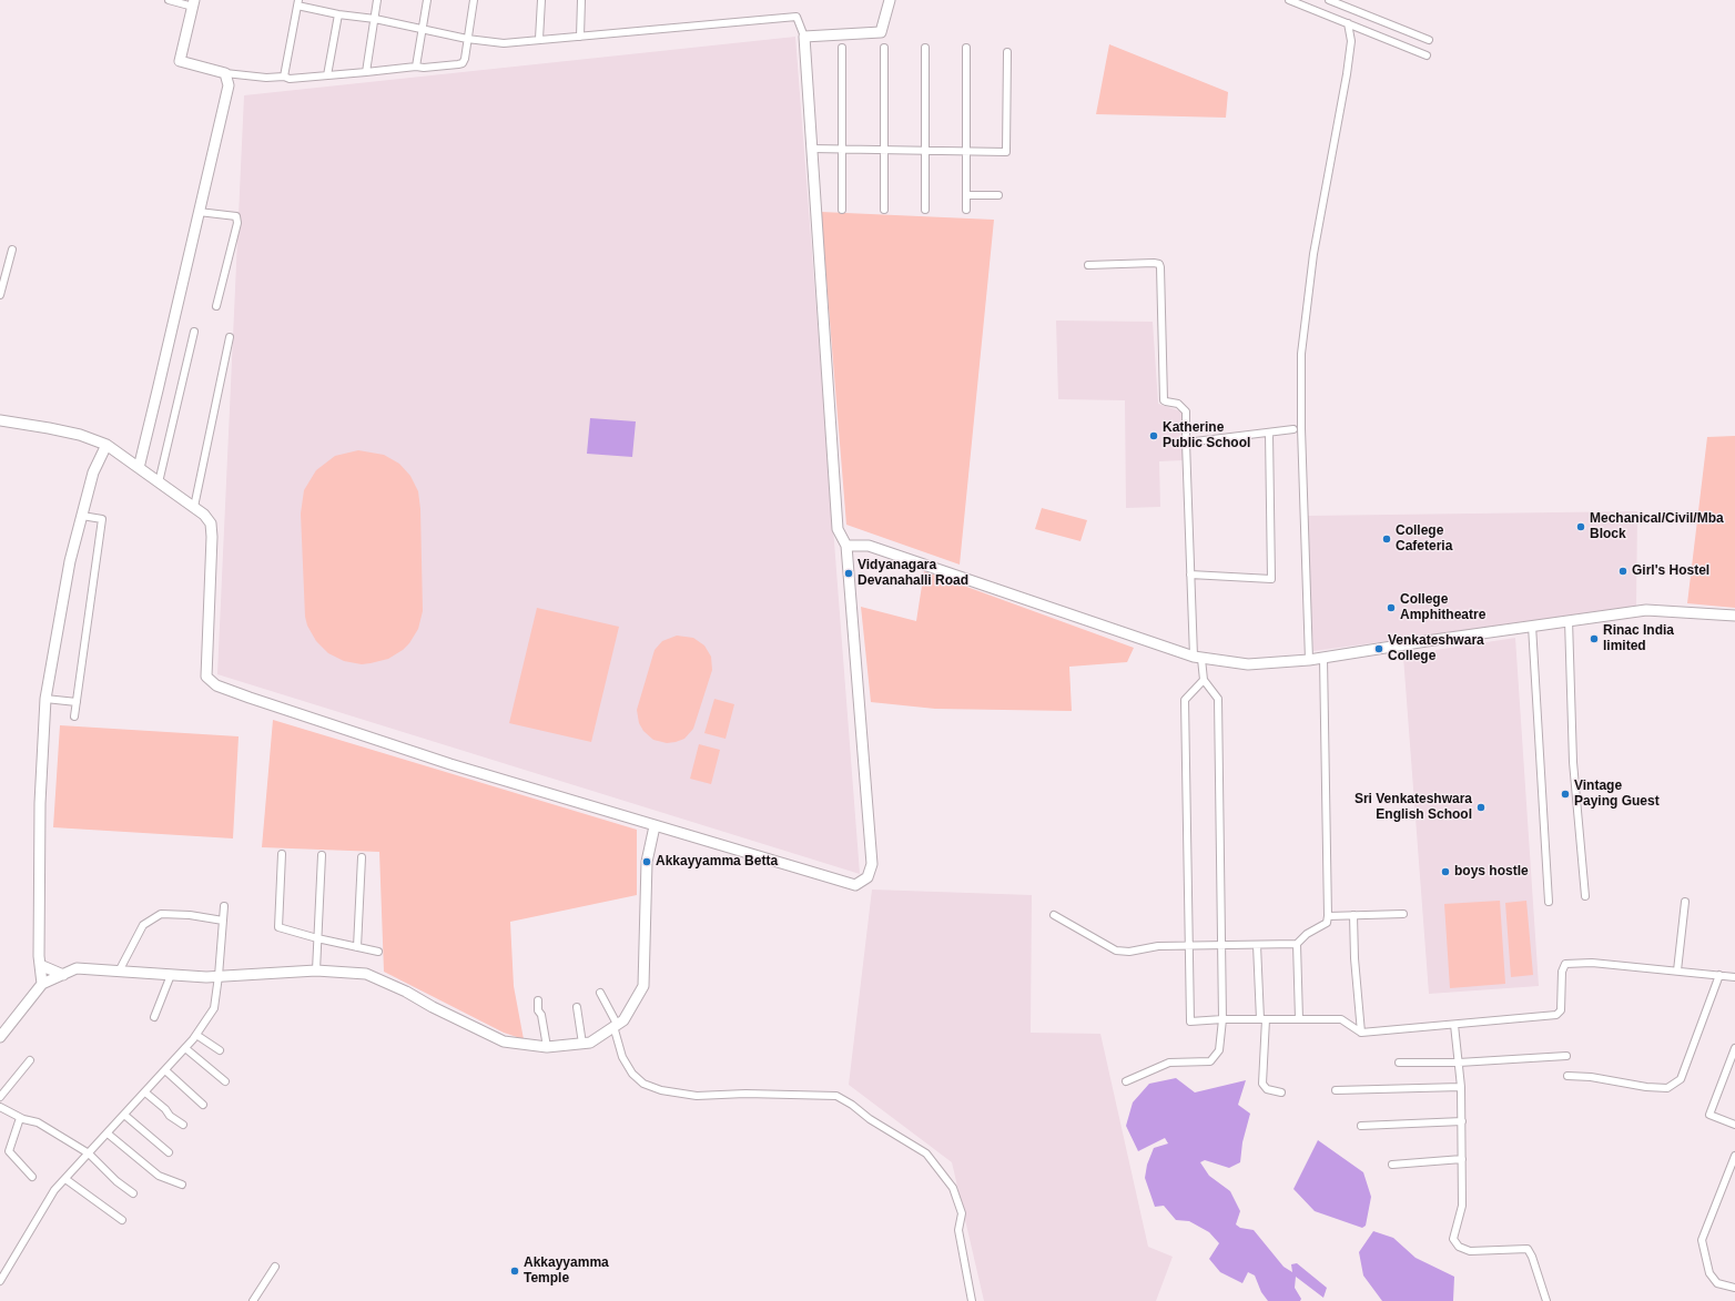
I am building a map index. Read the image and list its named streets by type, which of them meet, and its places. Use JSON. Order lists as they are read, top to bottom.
{
  "places": [
    "Katherine Public School",
    "Mechanical/Civil/Mba Block",
    "College Cafeteria",
    "Girl's Hostel",
    "Vidyanagara Devanahalli Road",
    "College Amphitheatre",
    "Rinac India limited",
    "Venkateshwara College",
    "Vintage Paying Guest",
    "Sri Venkateshwara English School",
    "Akkayyamma Betta",
    "boys hostle",
    "Akkayyamma Temple"
  ]
}
